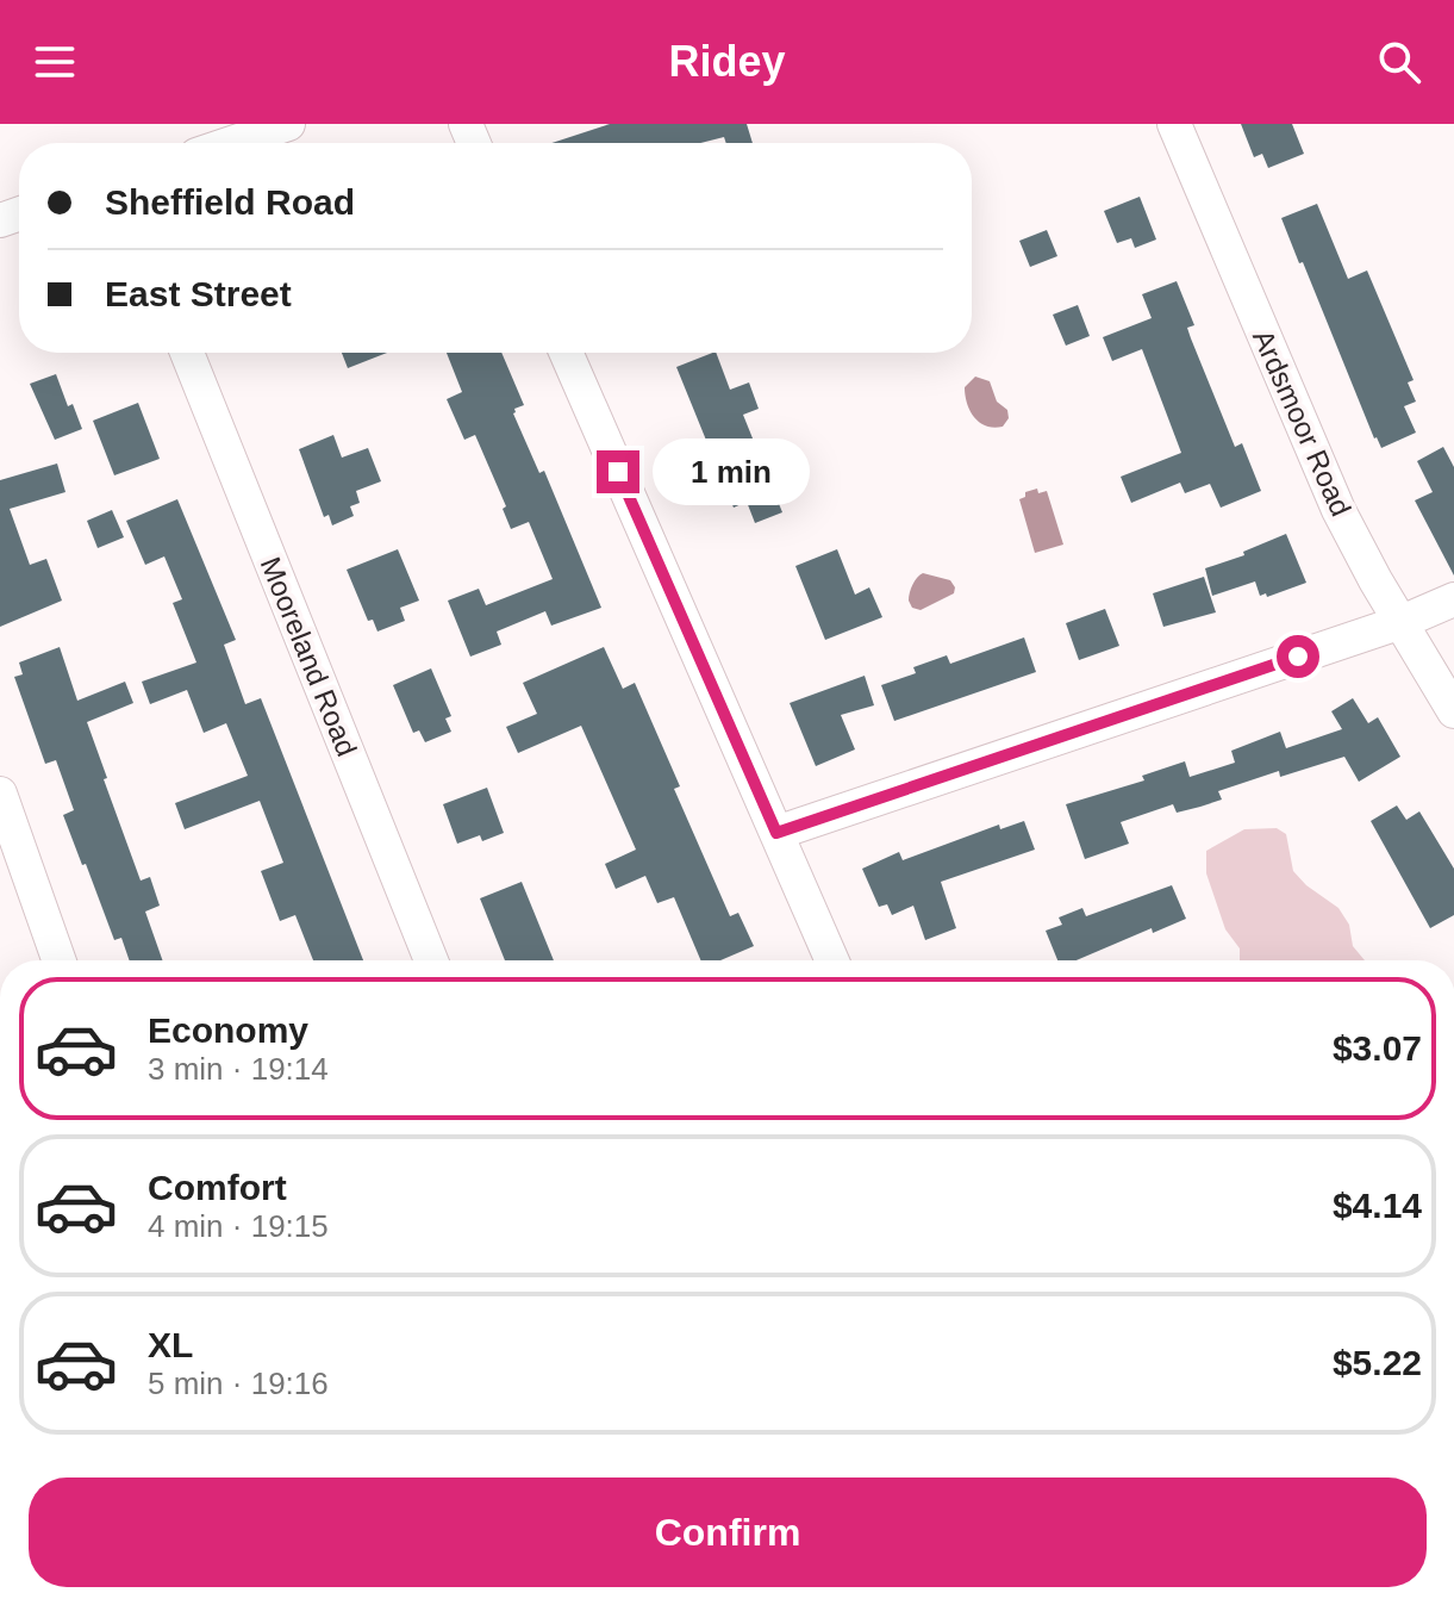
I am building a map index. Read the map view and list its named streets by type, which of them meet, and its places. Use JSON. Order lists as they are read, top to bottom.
{
  "streets": {
    "street": ["Ardsmoor Road", "Mooreland Road"]
  },
  "page": {
    "header": "Ridey",
    "banner": ["Sheffield Road", "East Street"],
    "bubble": "1 min",
    "list": [
      {
        "name": "Economy",
        "note": "3 min · 19:14",
        "value": "$3.07"
      },
      {
        "name": "Comfort",
        "note": "4 min · 19:15",
        "value": "$4.14"
      },
      {
        "name": "XL",
        "note": "5 min · 19:16",
        "value": "$5.22"
      }
    ],
    "buttons": "Confirm"
  }
}
